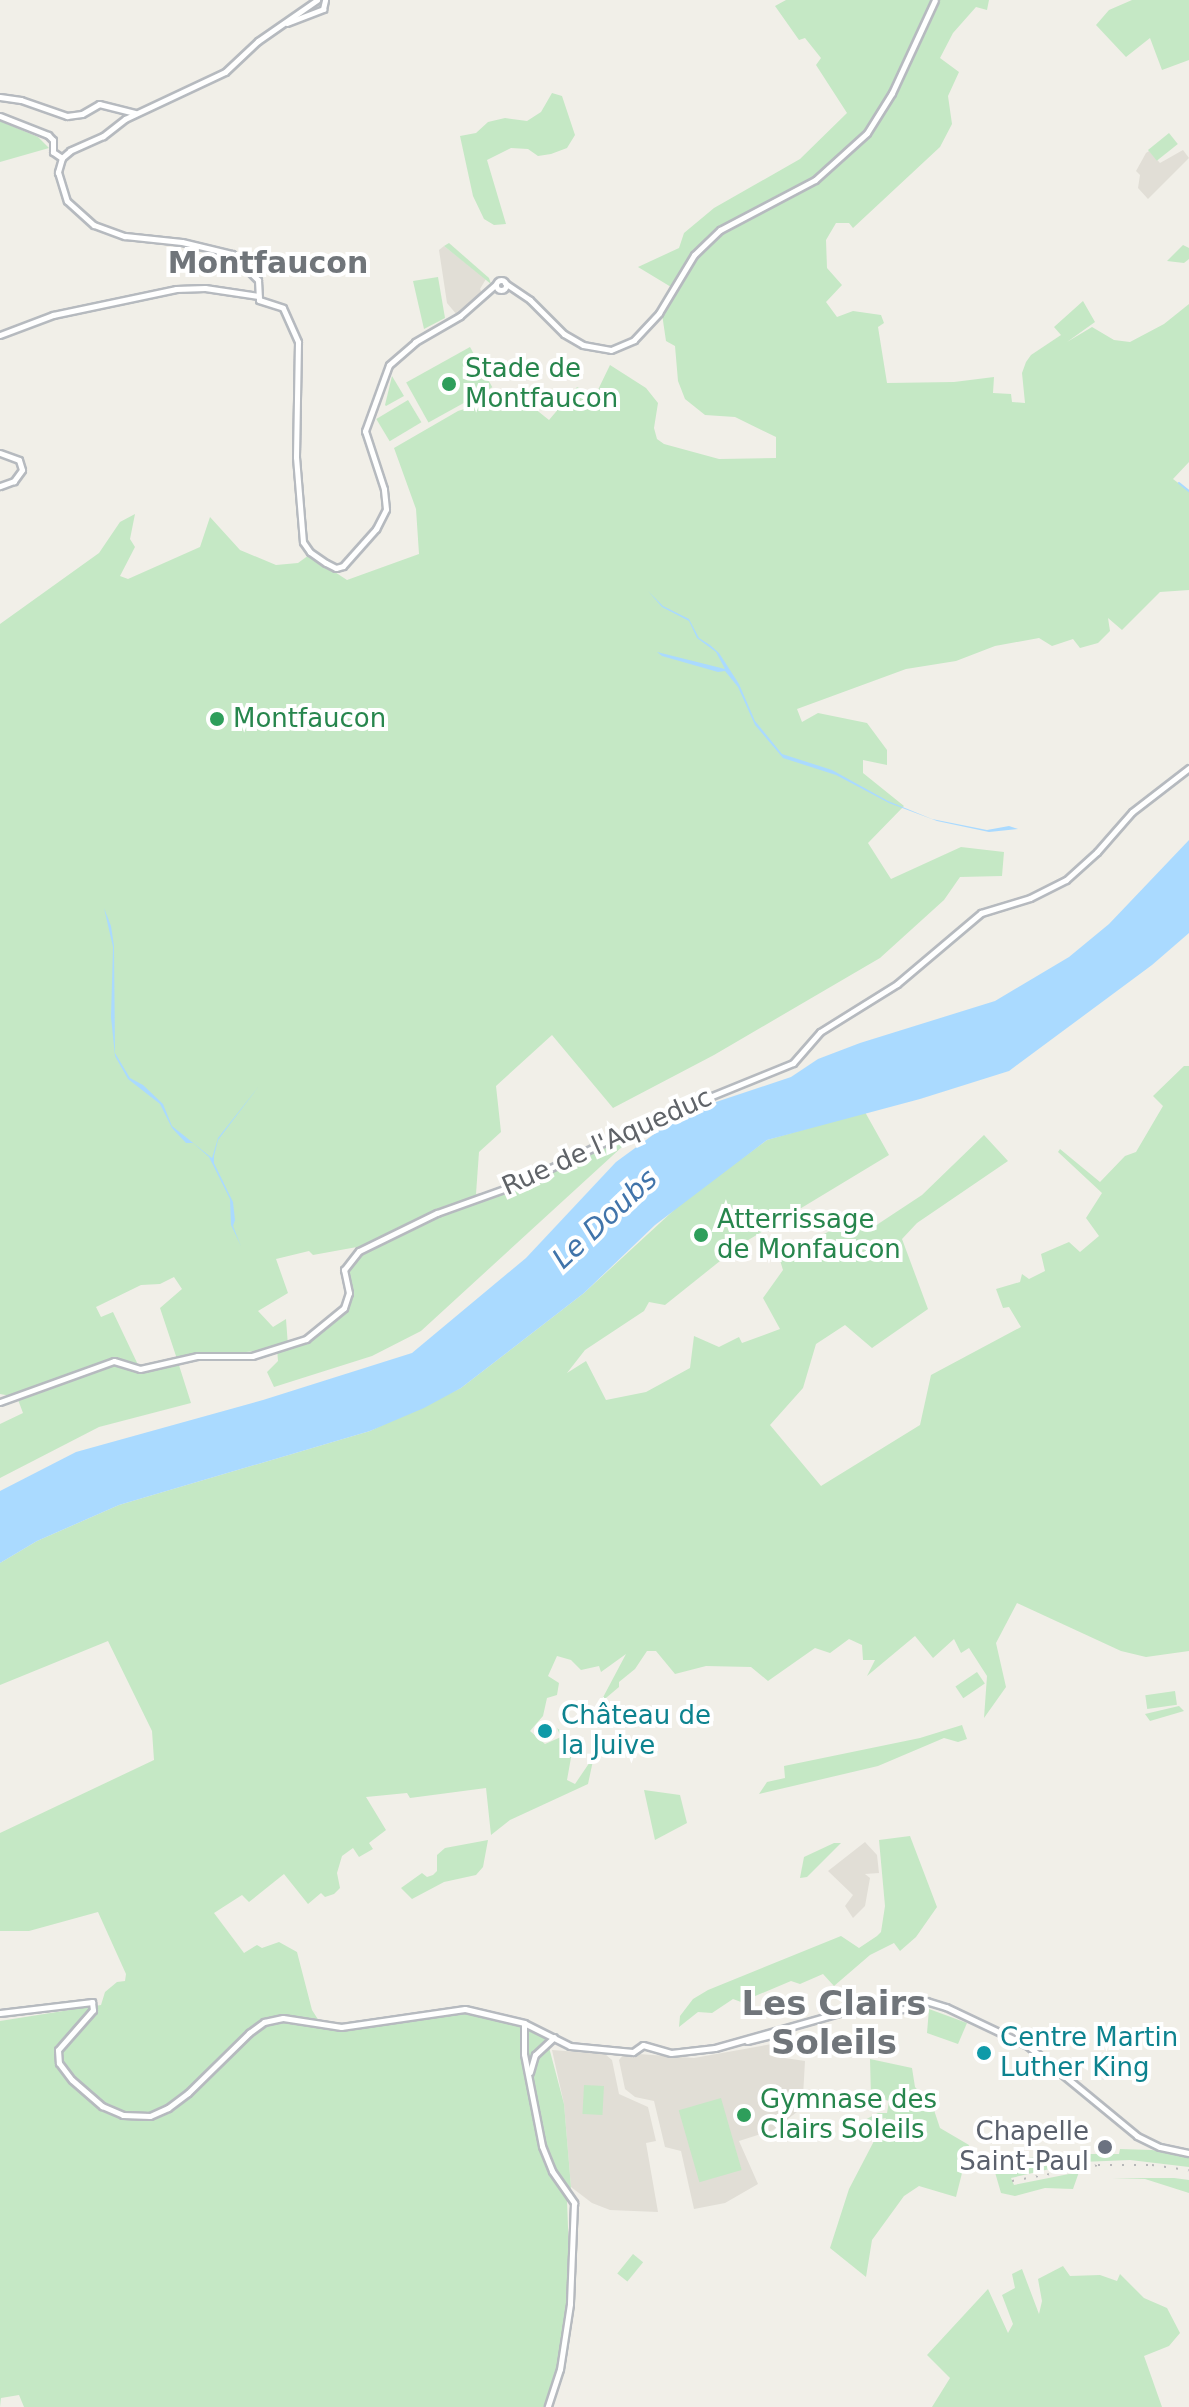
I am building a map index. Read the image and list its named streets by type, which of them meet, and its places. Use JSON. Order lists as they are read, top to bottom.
{
  "streets": {
    "street": ["Rue de l'Aqueduc"]
  },
  "districts": ["Montfaucon", "Les Clairs Soleils"],
  "water": ["Le Doubs"],
  "places": [
    "Stade de Montfaucon",
    "Montfaucon",
    "Atterrissage de Monfaucon",
    "Château de la Juive",
    "Centre Martin Luther King",
    "Gymnase des Clairs Soleils",
    "Chapelle Saint-Paul"
  ]
}
